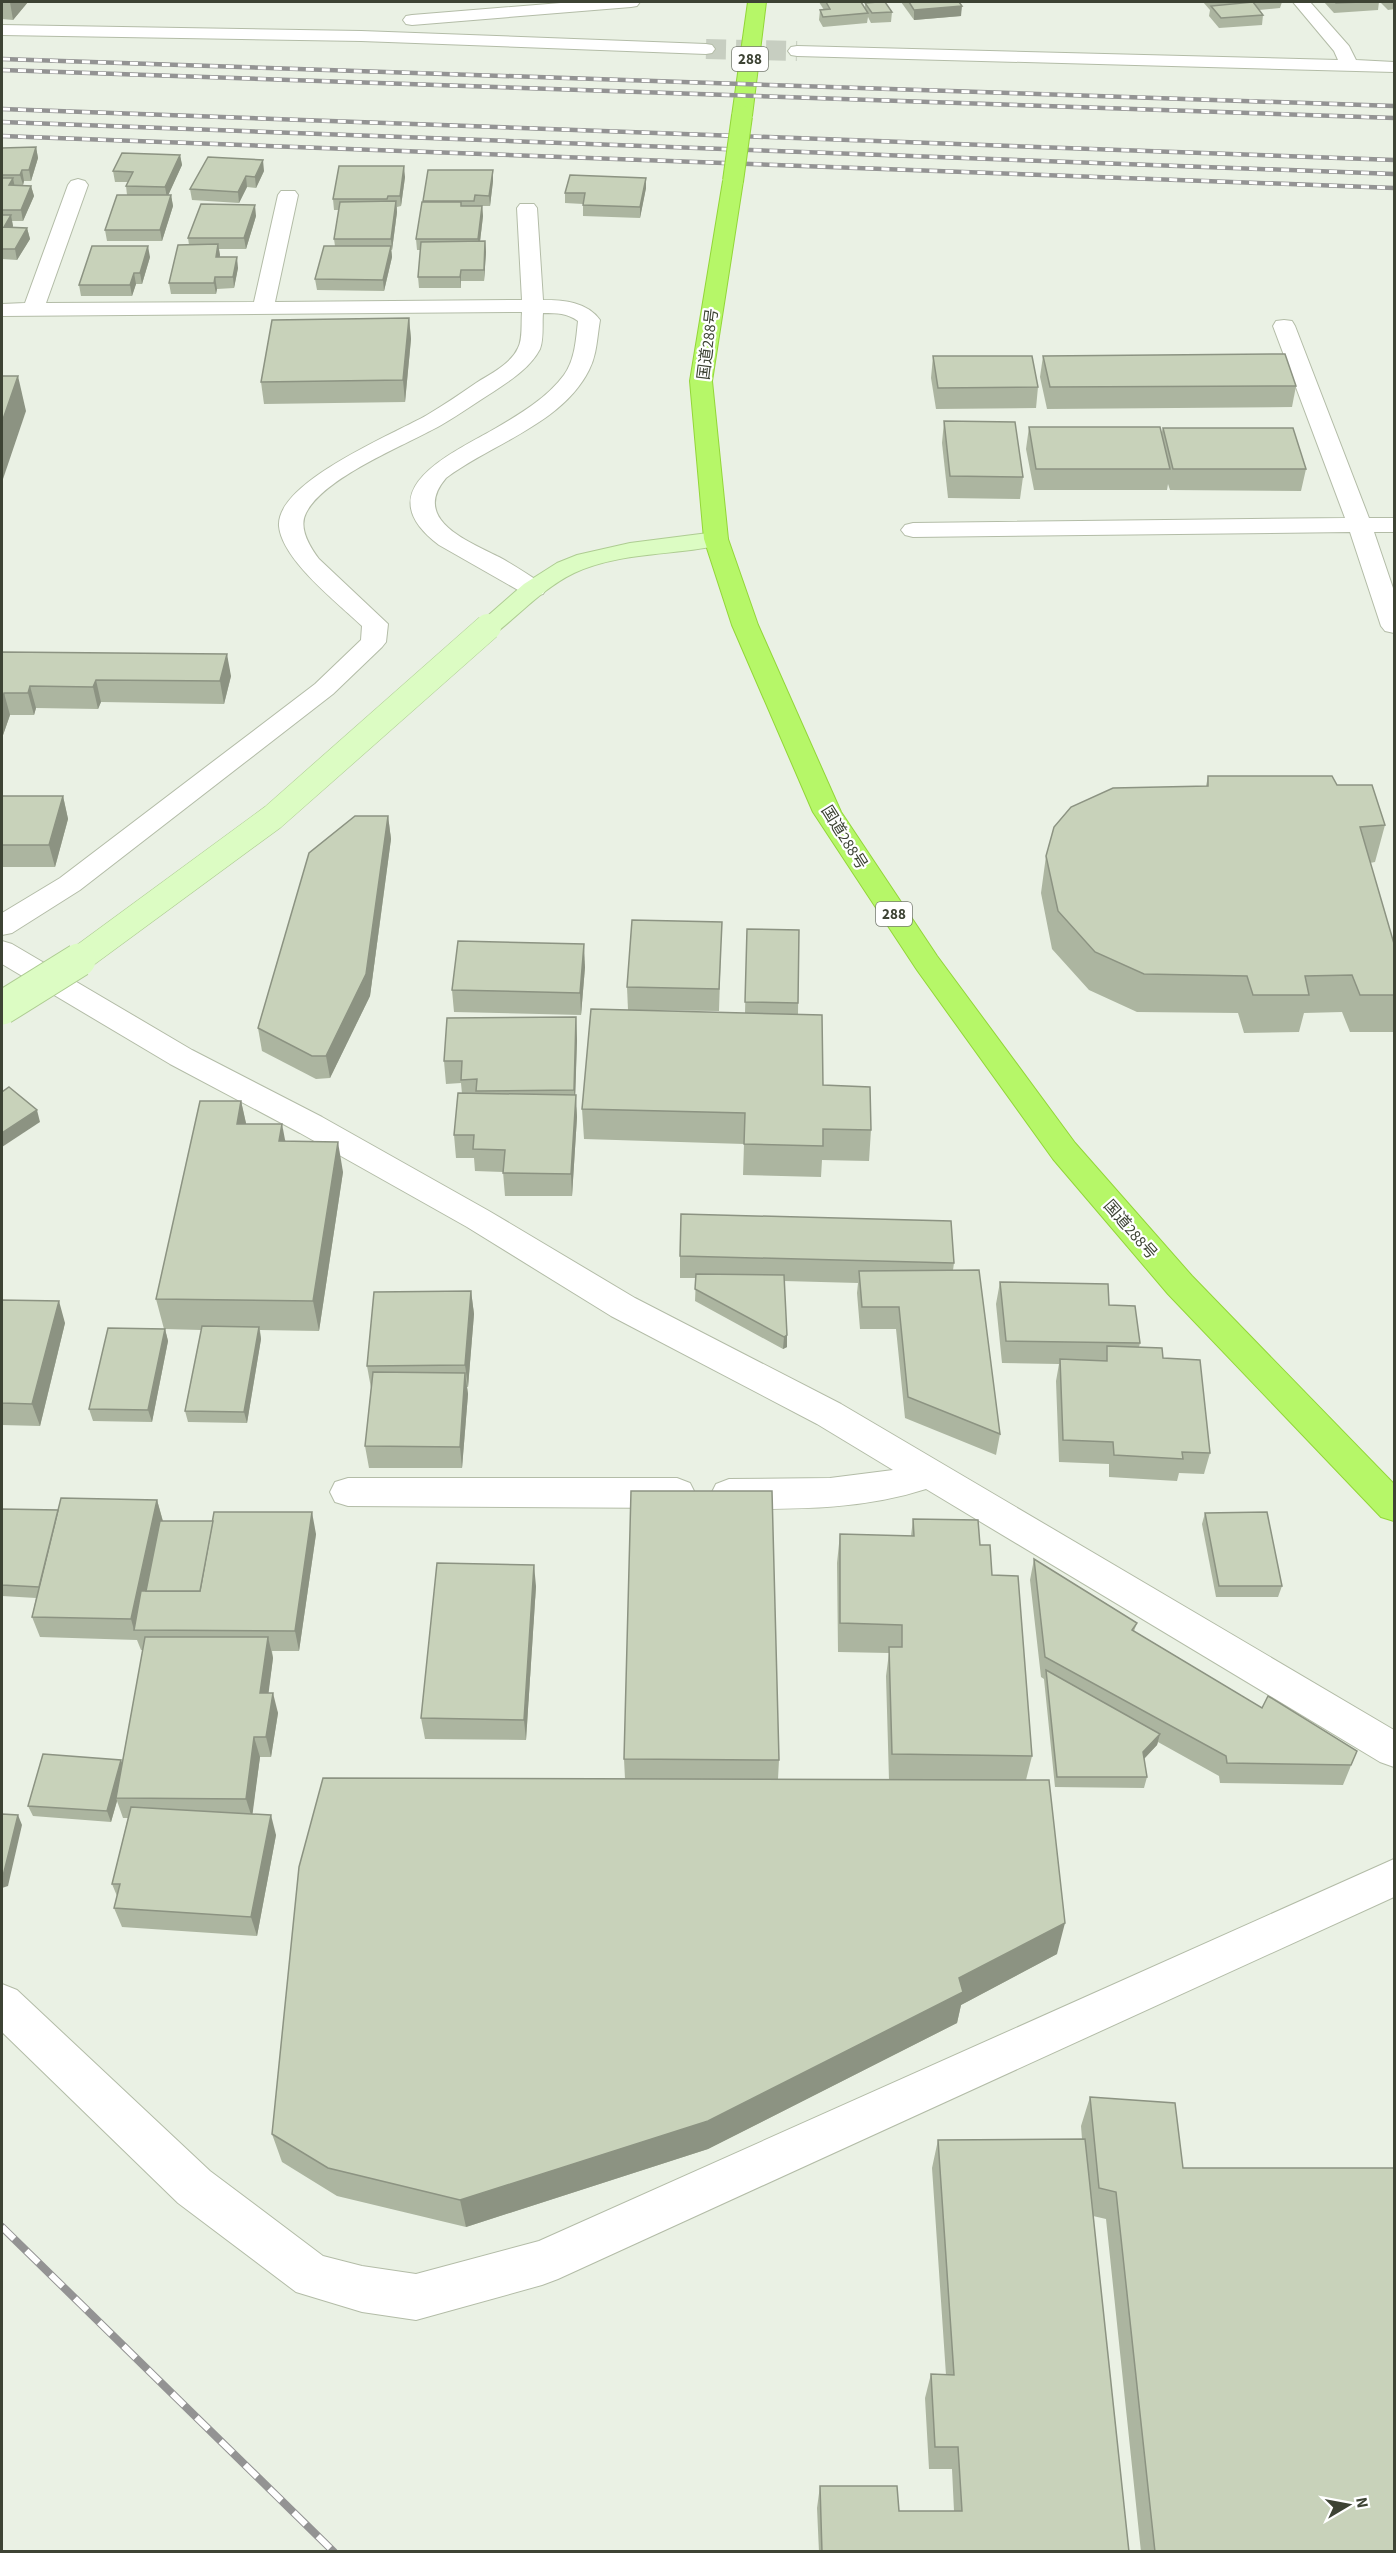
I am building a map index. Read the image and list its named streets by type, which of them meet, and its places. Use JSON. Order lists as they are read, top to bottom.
{
  "streets": {
    "highway": ["288", "国道288号"]
  },
  "north": "right"
}
